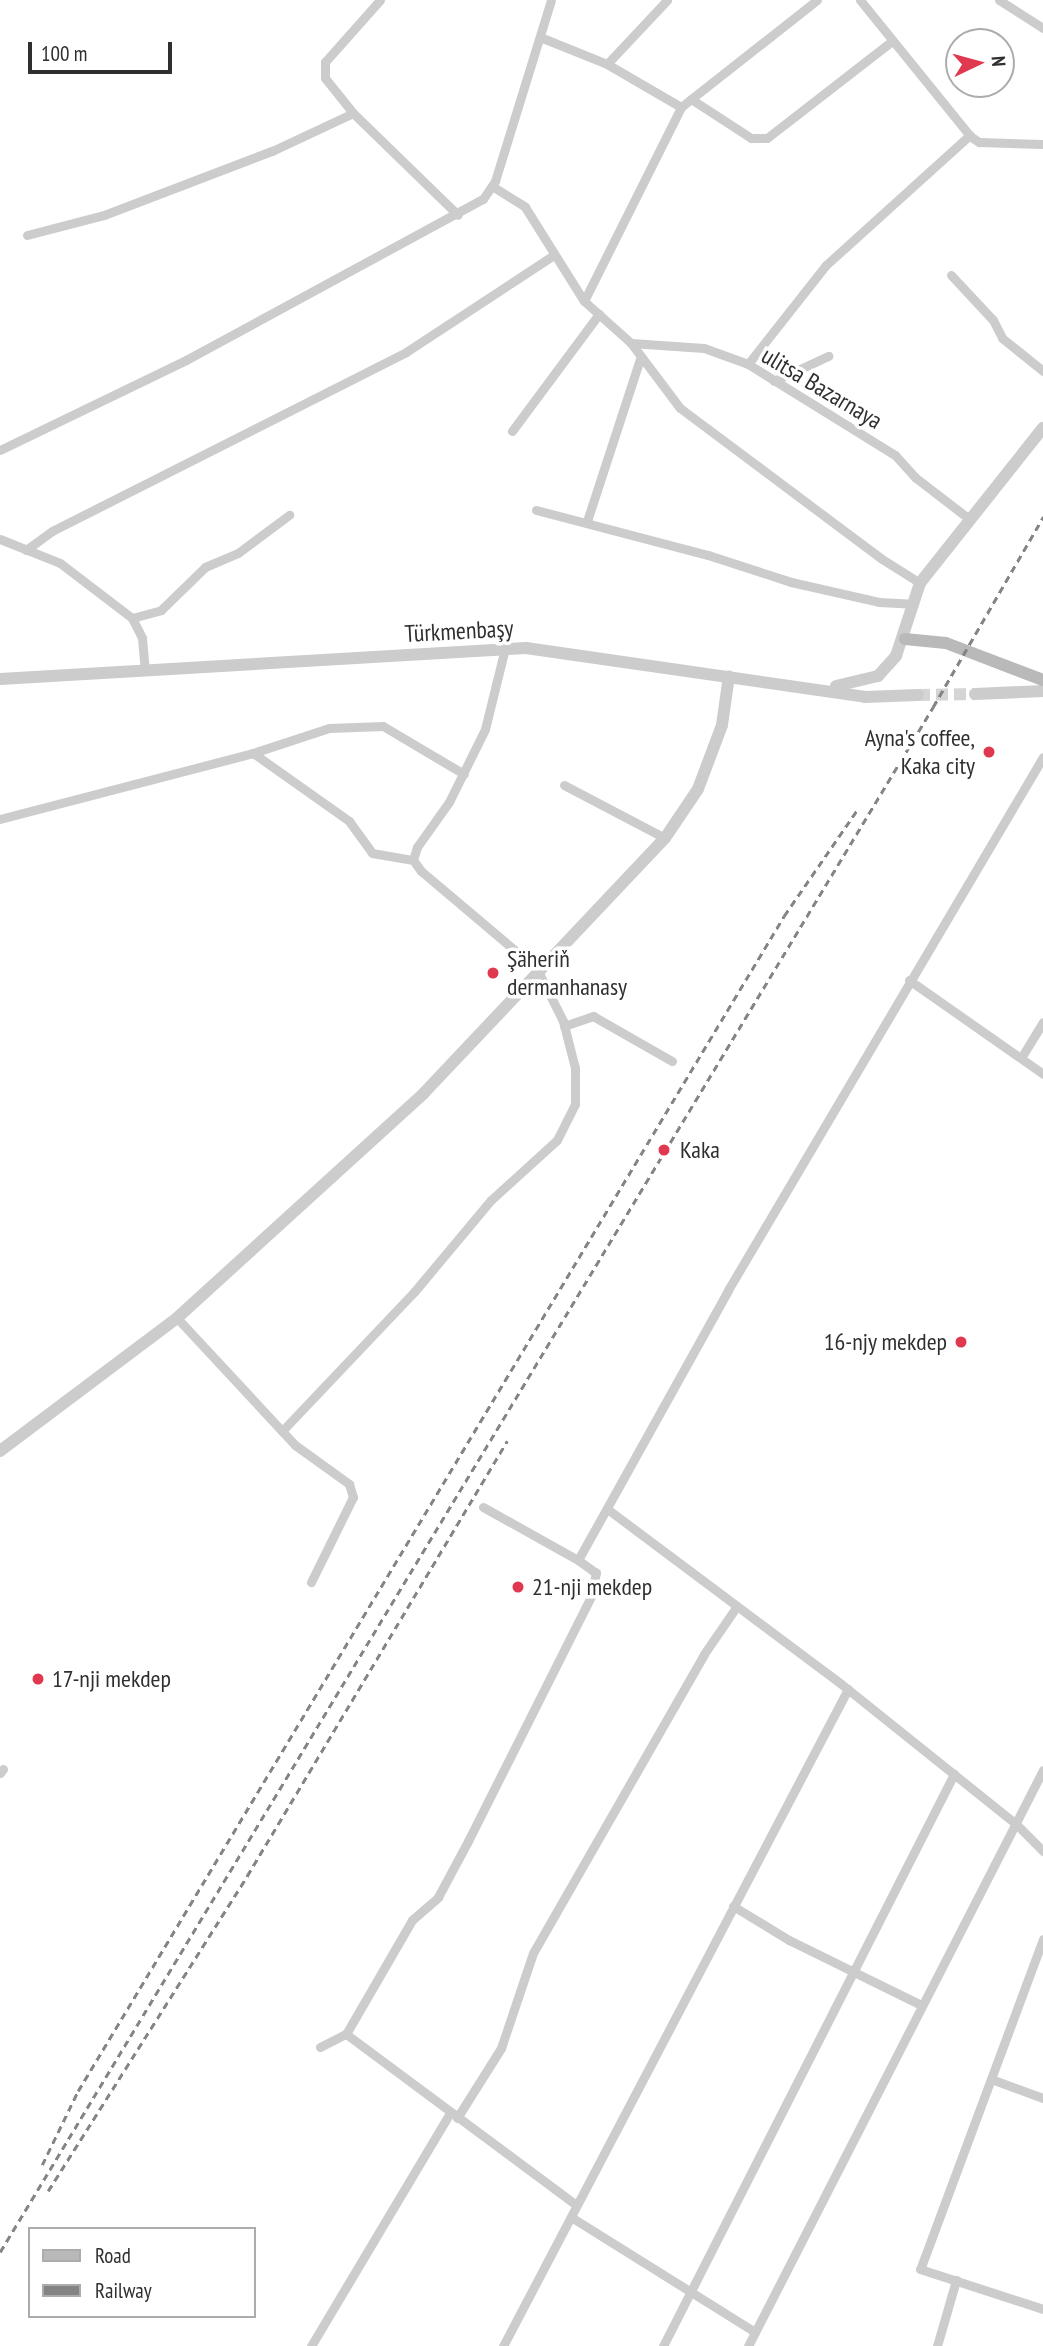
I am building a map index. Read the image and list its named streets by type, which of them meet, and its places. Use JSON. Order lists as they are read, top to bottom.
{
  "streets": {
    "street": ["ulitsa Bazarnaya", "Türkmenbaşy"]
  },
  "places": [
    "Ayna's coffee, Kaka city",
    "Şäheriň dermanhanasy",
    "Kaka",
    "16-njy mekdep",
    "21-nji mekdep",
    "17-nji mekdep"
  ],
  "legend": ["Road", "Railway"],
  "scale_bar": "100 m",
  "north": "right"
}
